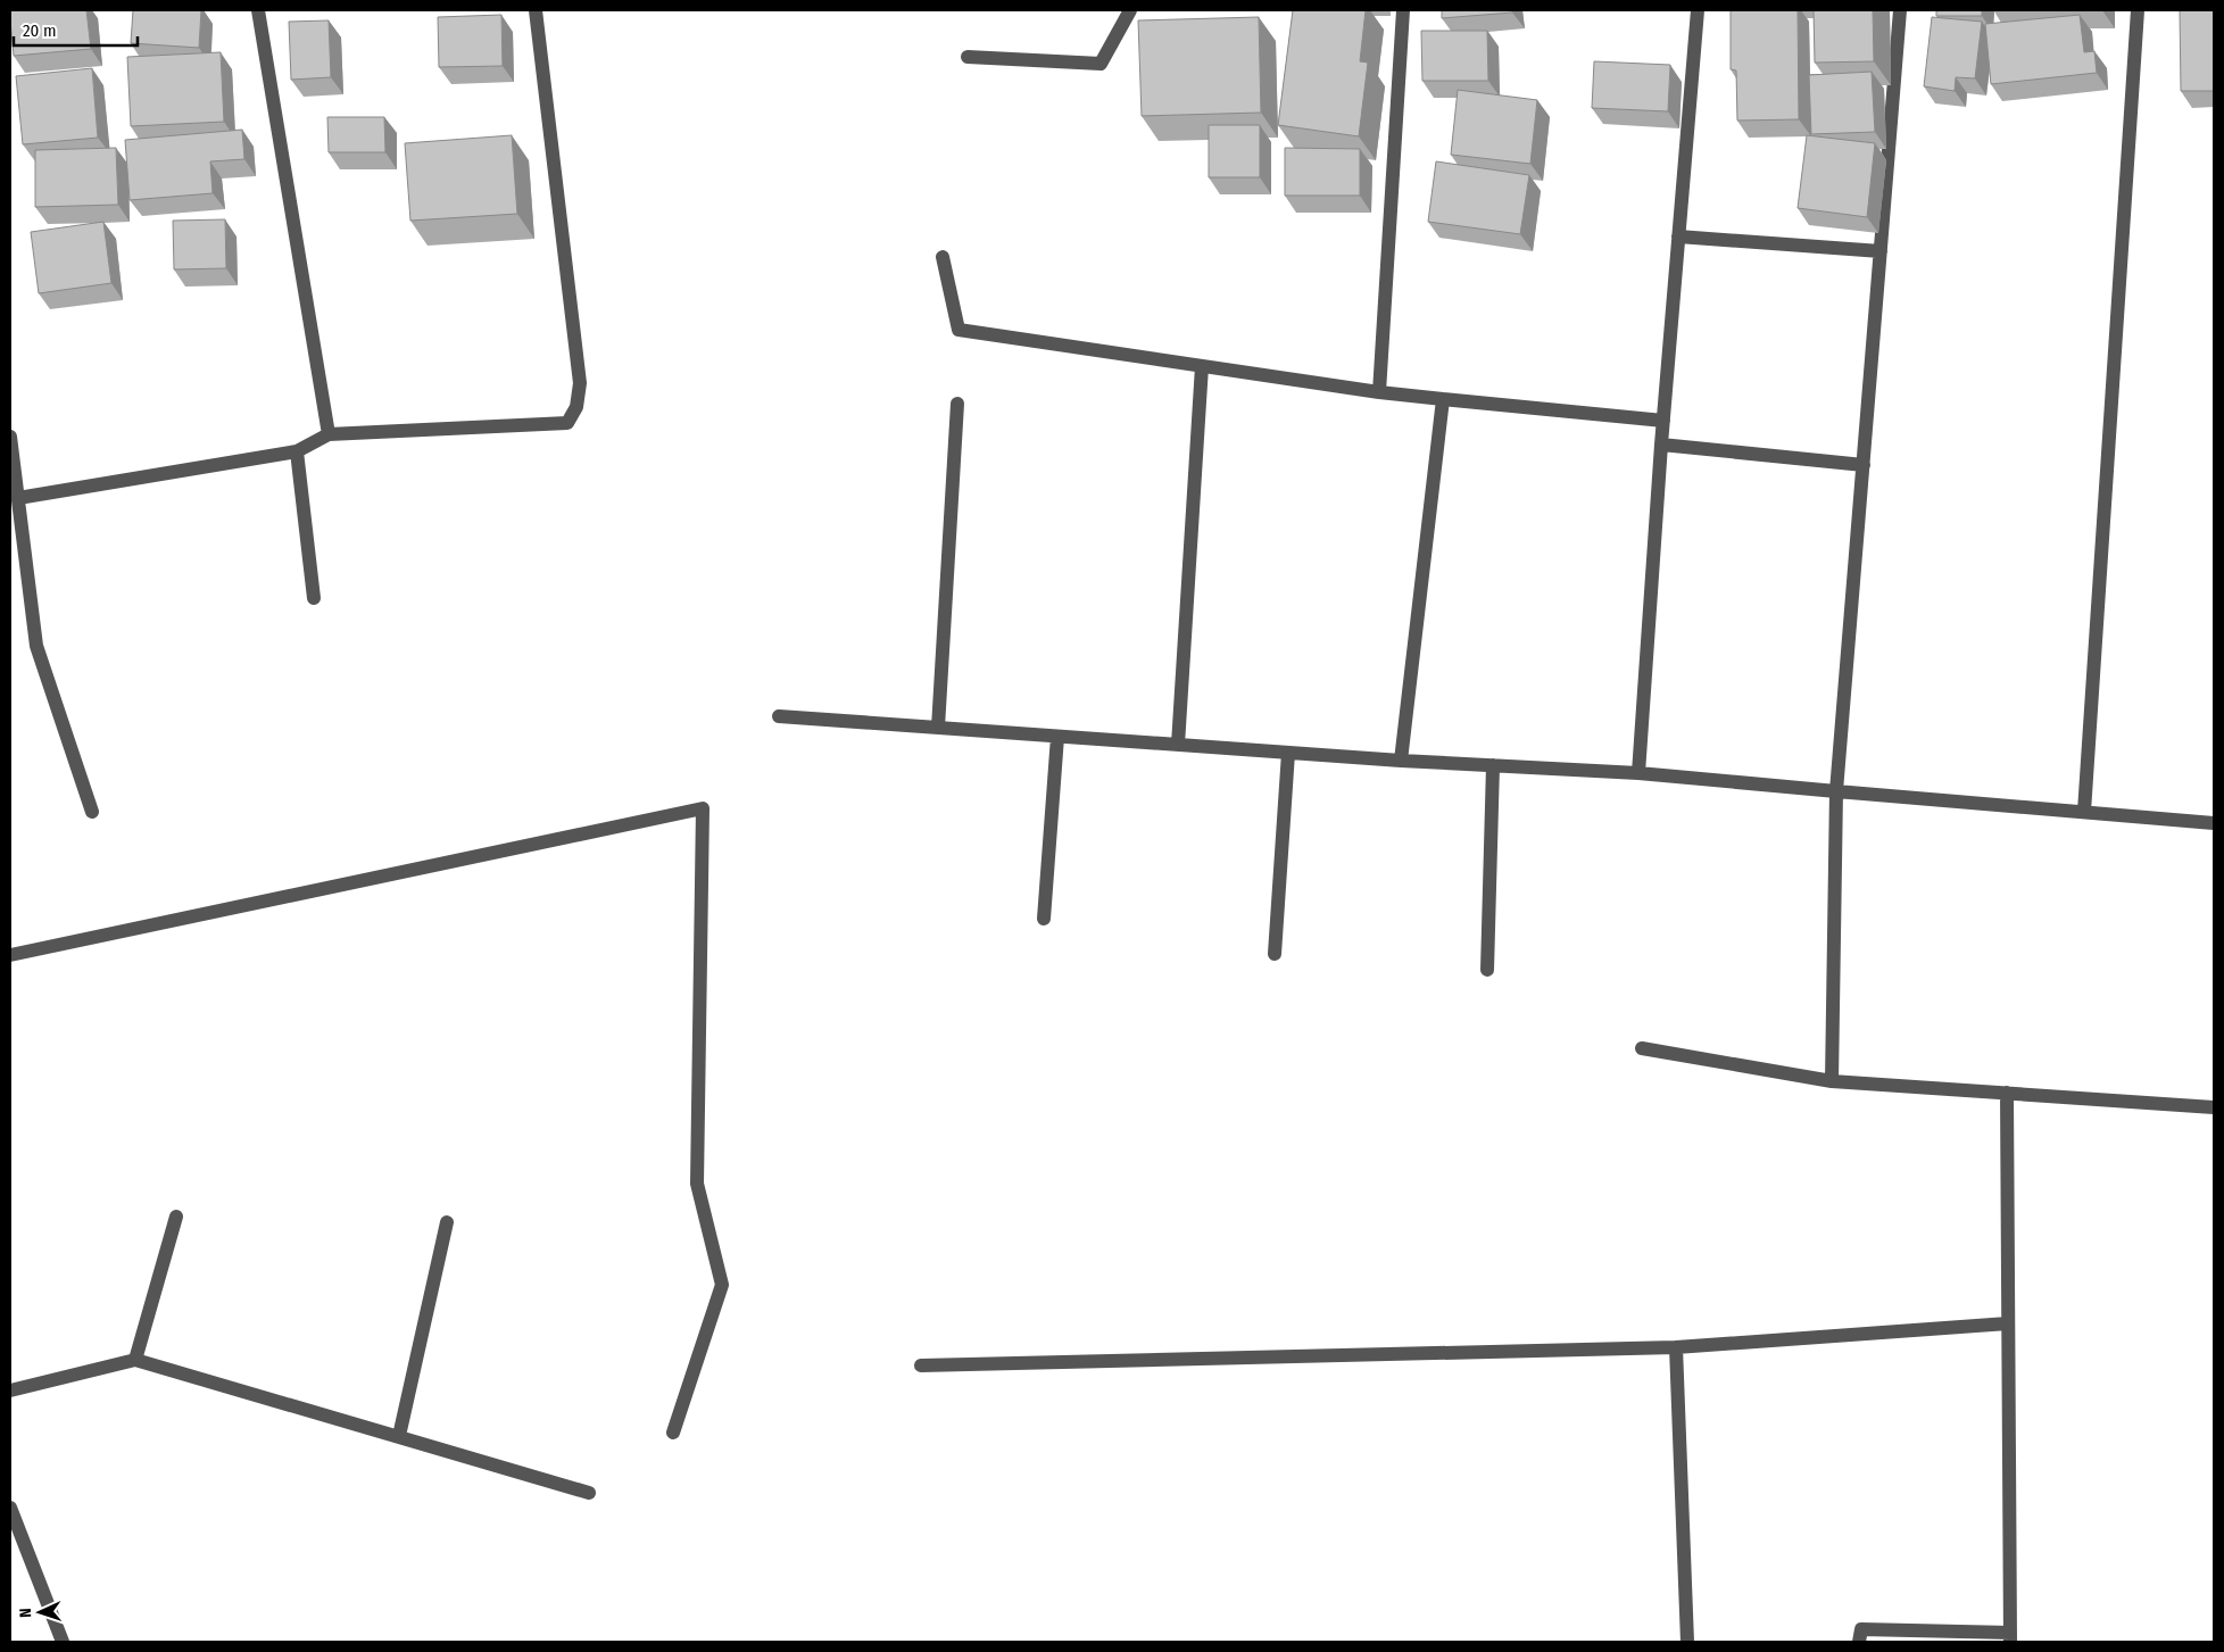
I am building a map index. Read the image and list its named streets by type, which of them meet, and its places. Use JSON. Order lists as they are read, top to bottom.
{
  "scale_bar": "20 m",
  "north": "left"
}
